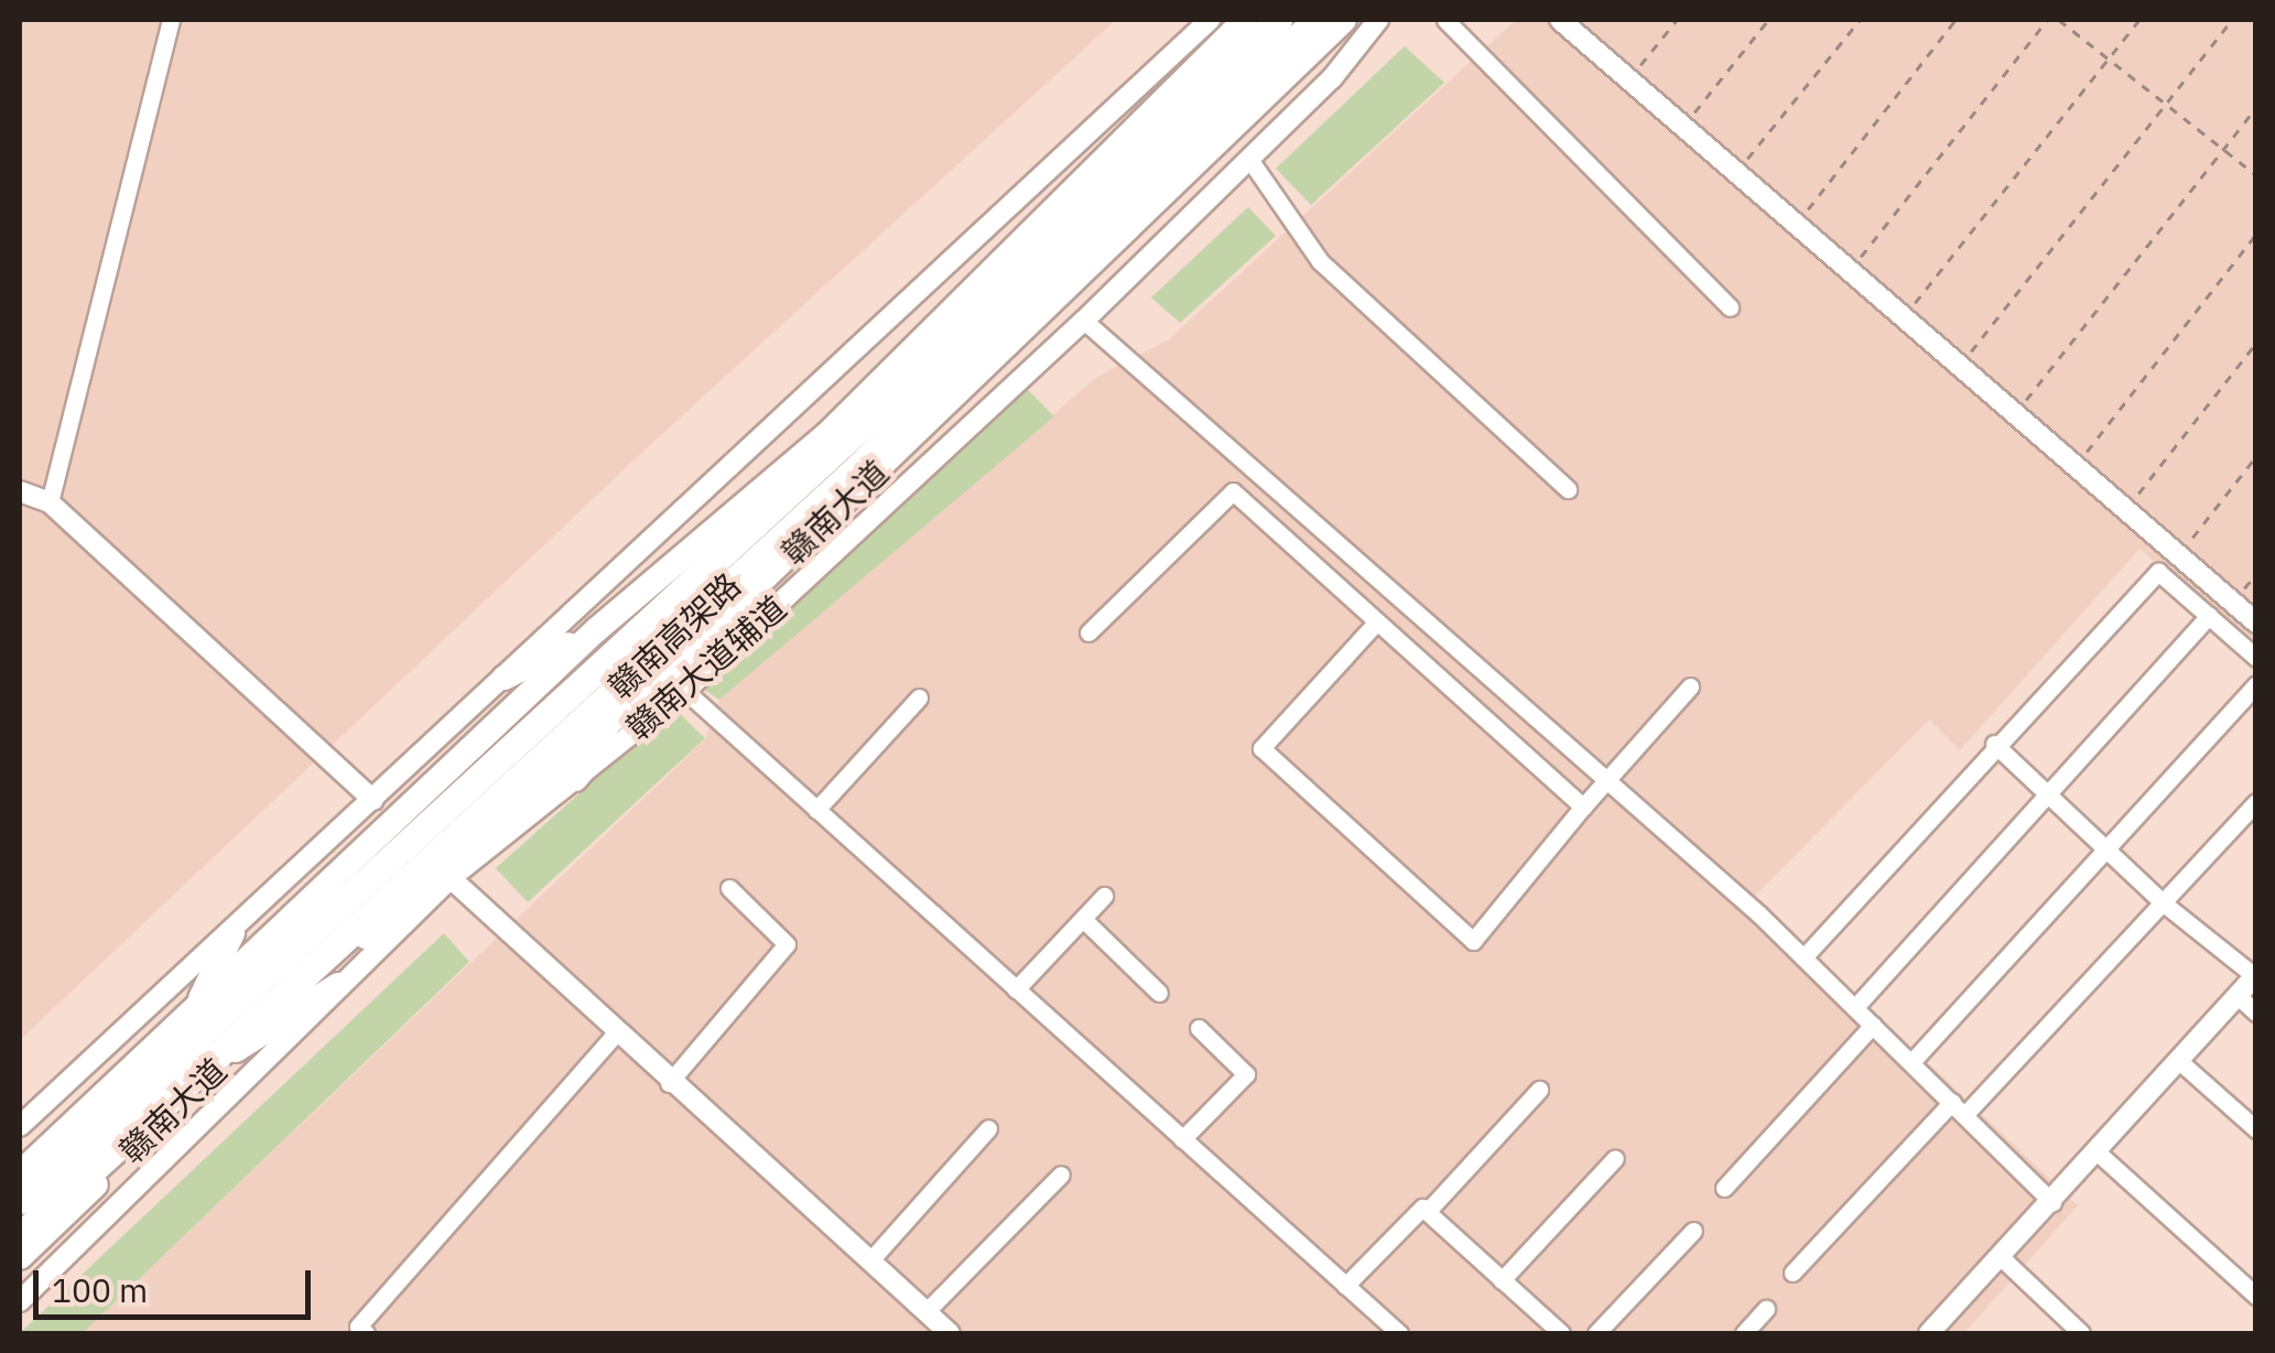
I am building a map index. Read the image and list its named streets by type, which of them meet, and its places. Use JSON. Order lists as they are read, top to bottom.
{
  "streets": {
    "highway": ["赣南高架路"],
    "main road": ["赣南大道"],
    "street": ["赣南大道辅道"]
  },
  "crossings": [
    ["赣南大道", "赣南大道辅道"]
  ],
  "scale_bar": "100 m"
}
